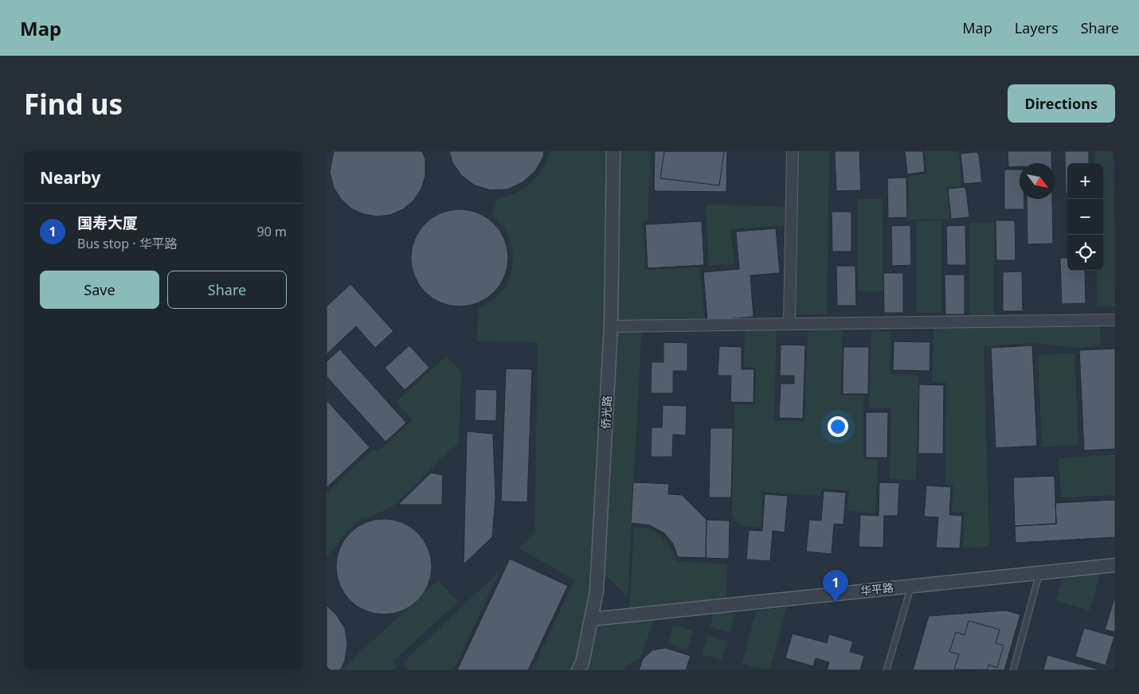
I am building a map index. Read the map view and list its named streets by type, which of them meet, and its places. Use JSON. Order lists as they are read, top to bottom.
{
  "streets": {
    "street": ["侨光路", "华平路"]
  },
  "crossings": [
    ["侨光路", "华平路"]
  ],
  "north": "bottom right",
  "page": {
    "header": "Map",
    "nav": ["Map", "Layers", "Share"],
    "buttons": [
      "Directions",
      ["Save", "Share"]
    ],
    "title": "Find us",
    "heading": "Nearby",
    "map_buttons": ["+", "−"],
    "list": [
      {
        "mark": "1",
        "name": "国寿大厦",
        "note": "Bus stop · 华平路",
        "value": "90 m"
      }
    ],
    "pins": "1"
  }
}
